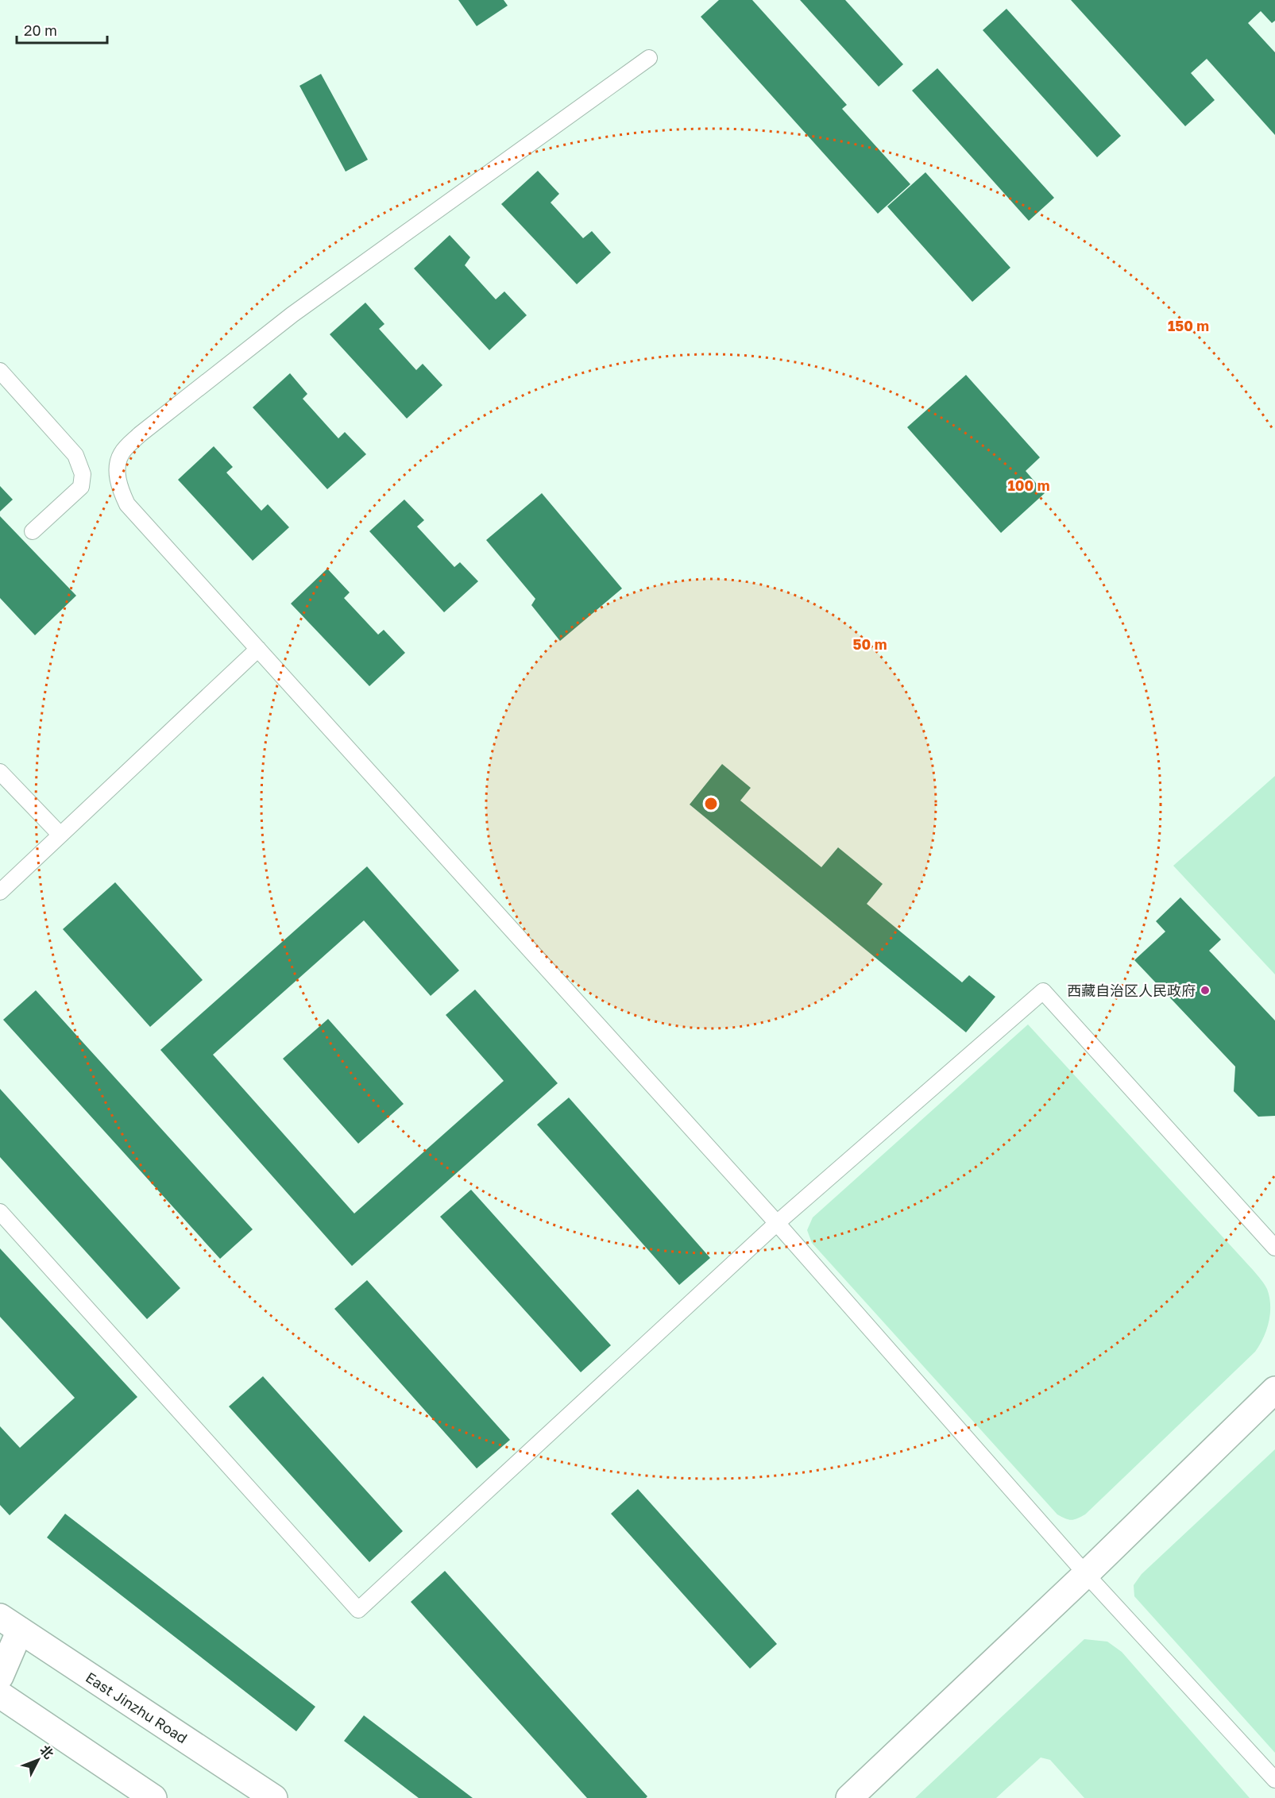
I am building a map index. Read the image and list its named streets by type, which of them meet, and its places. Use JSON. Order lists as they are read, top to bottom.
{
  "streets": {
    "main road": ["East Jinzhu Road"]
  },
  "places": ["西藏自治区人民政府"],
  "scale_bar": "20 m",
  "north": "top right",
  "rings": ["150 m", "100 m", "50 m"]
}
